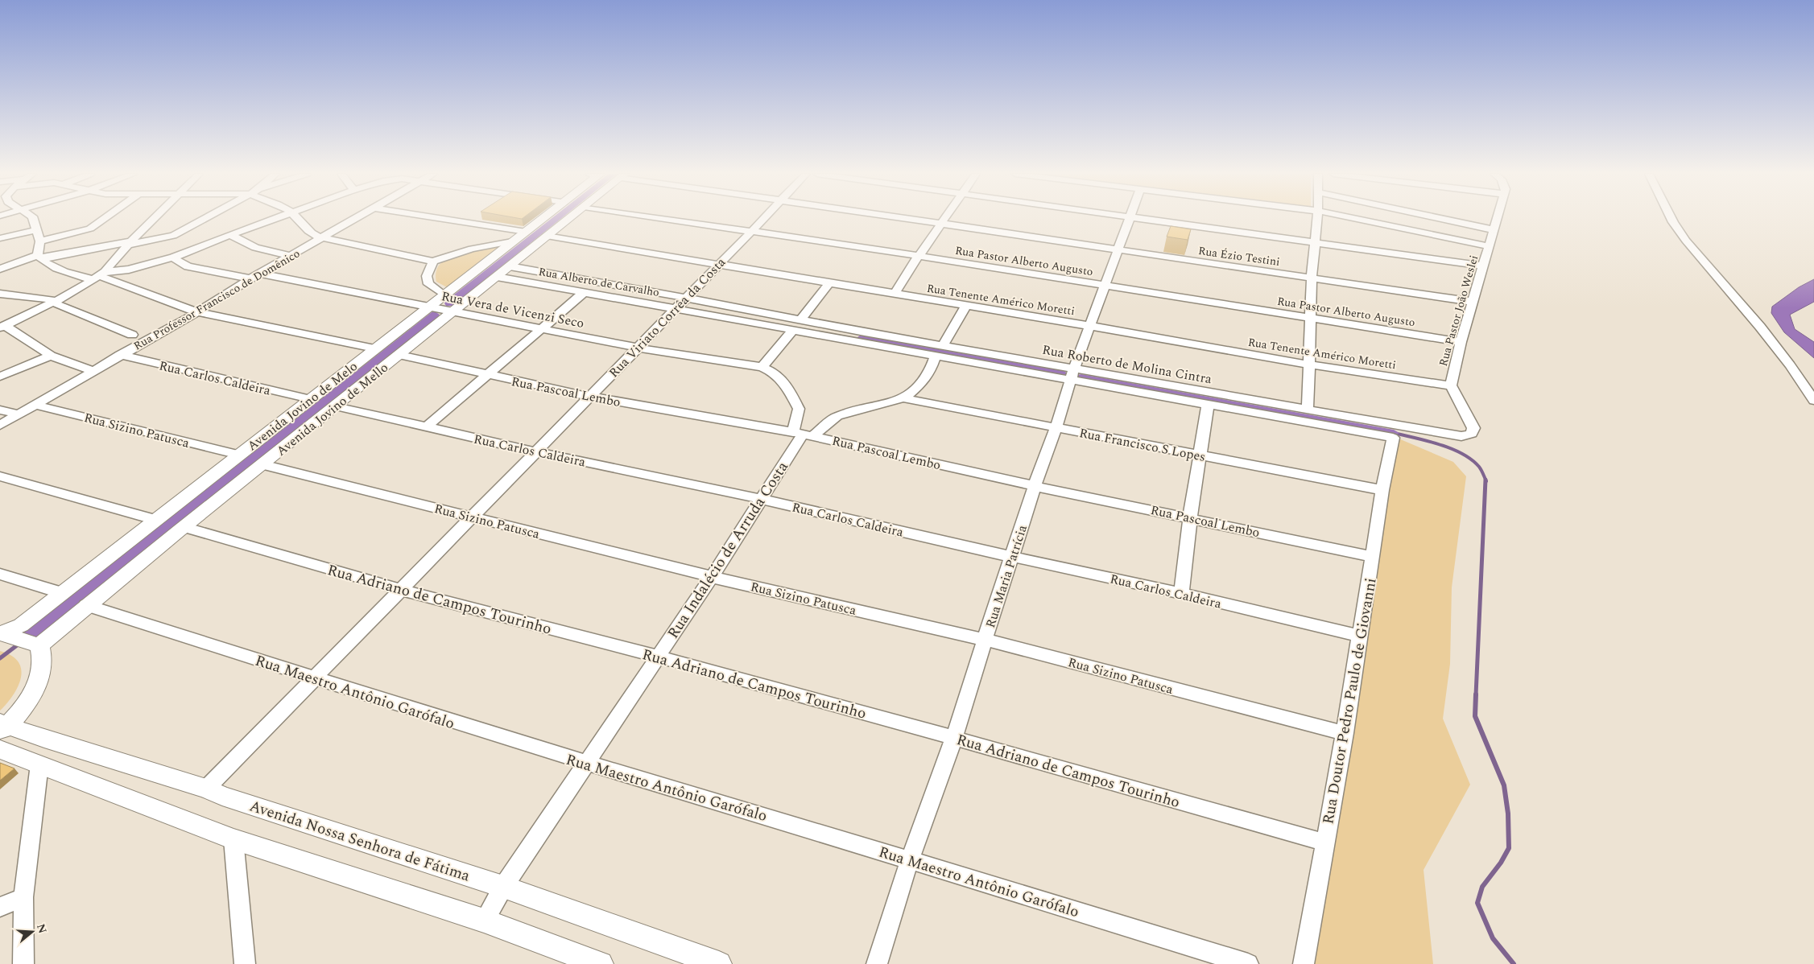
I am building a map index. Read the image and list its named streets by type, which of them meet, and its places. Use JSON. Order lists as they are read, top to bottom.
{
  "streets": {
    "main road": ["Avenida Jovino de Melo", "Avenida Jovino de Mello", "Avenida Nossa Senhora de Fátima"],
    "street": [
      "Rua Ézio Testini",
      "Rua Pastor Alberto Augusto",
      "Rua Alberto de Carvalho",
      "Rua Professor Francisco de Domênico",
      "Rua Tenente Américo Moretti",
      "Rua Vera de Vicenzi Seco",
      "Rua Pastor João Weslei",
      "Rua Viriato Corrêa da Costa",
      "Rua Roberto de Molina Cintra",
      "Rua Carlos Caldeira",
      "Rua Pascoal Lembo",
      "Rua Sizino Patusca",
      "Rua Francisco S Lopes",
      "Rua Indalécio de Arruda Costa",
      "Rua Maria Patrícia",
      "Rua Adriano de Campos Tourinho",
      "Rua Maestro Antônio Garófalo",
      "Rua Doutor Pedro Paulo de Giovanni"
    ]
  },
  "crossings": [
    ["Rua Ézio Testini", "Rua Pastor João Weslei"],
    ["Rua Ézio Testini", "Rua Maria Patrícia"],
    ["Rua Pastor Alberto Augusto", "Rua Pastor João Weslei"],
    ["Rua Pastor Alberto Augusto", "Rua Viriato Corrêa da Costa"],
    ["Rua Pastor Alberto Augusto", "Rua Maria Patrícia"],
    ["Rua Alberto de Carvalho", "Rua Viriato Corrêa da Costa"],
    ["Rua Alberto de Carvalho", "Rua Roberto de Molina Cintra"],
    ["Rua Alberto de Carvalho", "Avenida Jovino de Mello"],
    ["Rua Professor Francisco de Domênico", "Rua Vera de Vicenzi Seco"],
    ["Rua Professor Francisco de Domênico", "Rua Carlos Caldeira"],
    ["Rua Professor Francisco de Domênico", "Rua Sizino Patusca"],
    ["Rua Tenente Américo Moretti", "Rua Pastor João Weslei"],
    ["Rua Tenente Américo Moretti", "Rua Viriato Corrêa da Costa"],
    ["Rua Tenente Américo Moretti", "Avenida Jovino de Mello"],
    ["Rua Tenente Américo Moretti", "Rua Maria Patrícia"],
    ["Rua Vera de Vicenzi Seco", "Rua Viriato Corrêa da Costa"],
    ["Rua Vera de Vicenzi Seco", "Avenida Jovino de Melo"],
    ["Rua Vera de Vicenzi Seco", "Avenida Jovino de Mello"],
    ["Rua Vera de Vicenzi Seco", "Rua Indalécio de Arruda Costa"],
    ["Rua Pastor João Weslei", "Rua Roberto de Molina Cintra"],
    ["Rua Viriato Corrêa da Costa", "Rua Carlos Caldeira"],
    ["Rua Viriato Corrêa da Costa", "Rua Pascoal Lembo"],
    ["Rua Viriato Corrêa da Costa", "Rua Sizino Patusca"],
    ["Rua Viriato Corrêa da Costa", "Rua Adriano de Campos Tourinho"],
    ["Rua Viriato Corrêa da Costa", "Rua Maestro Antônio Garófalo"],
    ["Rua Viriato Corrêa da Costa", "Avenida Nossa Senhora de Fátima"],
    ["Rua Roberto de Molina Cintra", "Rua Maria Patrícia"],
    ["Rua Roberto de Molina Cintra", "Rua Doutor Pedro Paulo de Giovanni"],
    ["Rua Carlos Caldeira", "Avenida Jovino de Melo"],
    ["Rua Carlos Caldeira", "Avenida Jovino de Mello"],
    ["Rua Carlos Caldeira", "Rua Indalécio de Arruda Costa"],
    ["Rua Carlos Caldeira", "Rua Maria Patrícia"],
    ["Rua Carlos Caldeira", "Rua Doutor Pedro Paulo de Giovanni"],
    ["Rua Pascoal Lembo", "Avenida Jovino de Mello"],
    ["Rua Pascoal Lembo", "Rua Indalécio de Arruda Costa"],
    ["Rua Pascoal Lembo", "Rua Maria Patrícia"],
    ["Rua Pascoal Lembo", "Rua Doutor Pedro Paulo de Giovanni"],
    ["Avenida Jovino de Melo", "Rua Sizino Patusca"],
    ["Avenida Jovino de Mello", "Rua Sizino Patusca"],
    ["Avenida Jovino de Mello", "Rua Adriano de Campos Tourinho"],
    ["Avenida Jovino de Mello", "Rua Maestro Antônio Garófalo"],
    ["Rua Sizino Patusca", "Rua Indalécio de Arruda Costa"],
    ["Rua Sizino Patusca", "Rua Maria Patrícia"],
    ["Rua Sizino Patusca", "Rua Doutor Pedro Paulo de Giovanni"],
    ["Rua Francisco S Lopes", "Rua Indalécio de Arruda Costa"],
    ["Rua Francisco S Lopes", "Rua Maria Patrícia"],
    ["Rua Francisco S Lopes", "Rua Doutor Pedro Paulo de Giovanni"],
    ["Rua Indalécio de Arruda Costa", "Rua Adriano de Campos Tourinho"],
    ["Rua Indalécio de Arruda Costa", "Rua Maestro Antônio Garófalo"],
    ["Rua Indalécio de Arruda Costa", "Avenida Nossa Senhora de Fátima"],
    ["Rua Maria Patrícia", "Rua Adriano de Campos Tourinho"],
    ["Rua Maria Patrícia", "Rua Maestro Antônio Garófalo"],
    ["Rua Adriano de Campos Tourinho", "Rua Doutor Pedro Paulo de Giovanni"]
  ],
  "north": "right"
}
